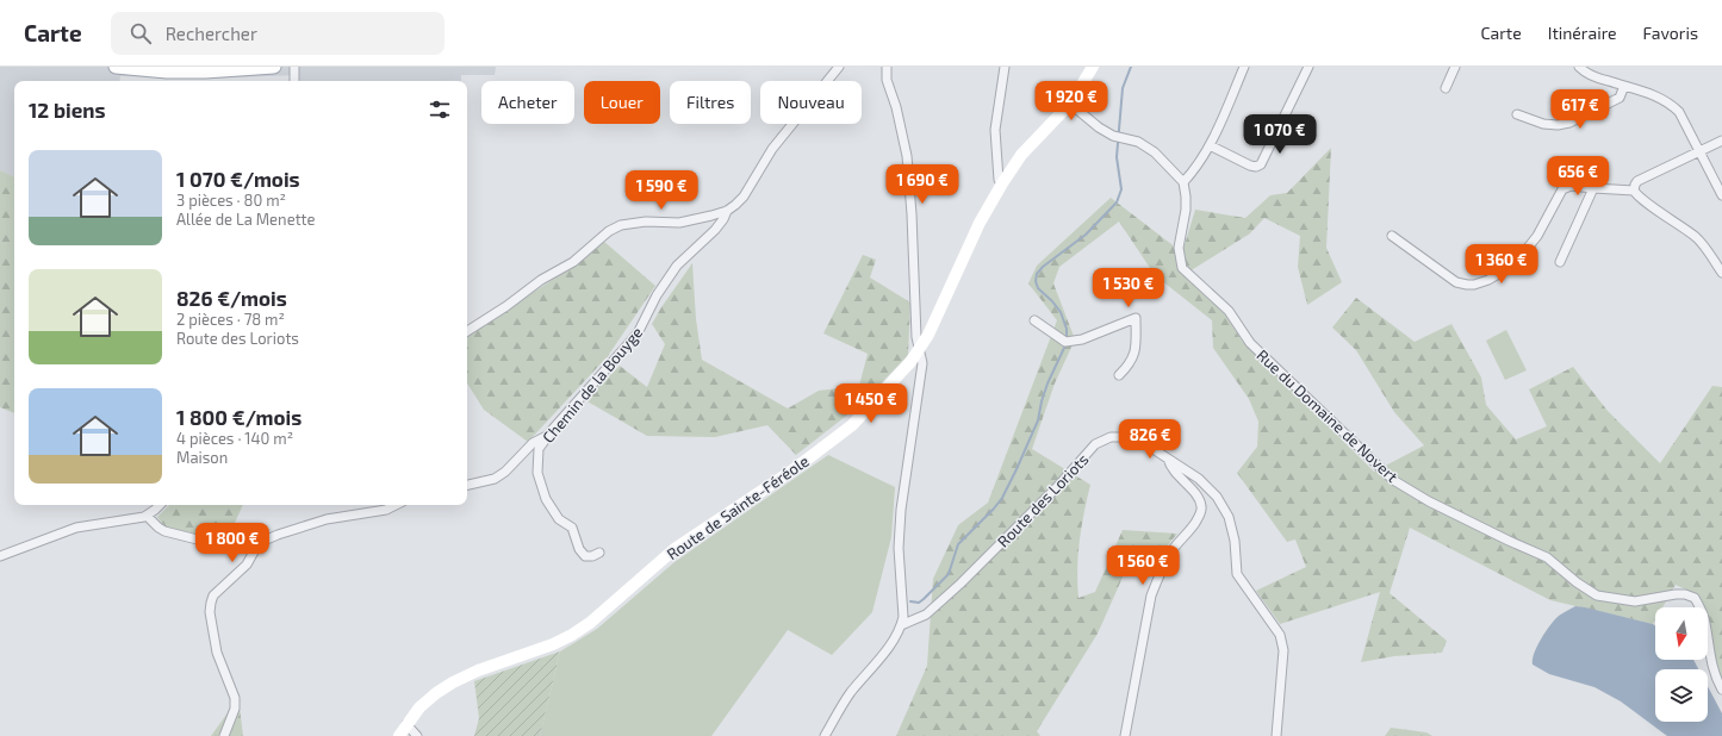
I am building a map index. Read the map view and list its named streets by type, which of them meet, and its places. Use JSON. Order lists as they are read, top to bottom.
{
  "streets": {
    "main road": ["Route de Sainte-Féréole"],
    "street": ["Chemin de la Bouyge", "Rue du Domaine de Novert", "Route des Loriots"]
  },
  "north": "bottom",
  "page": {
    "header": "Carte",
    "search": "Rechercher",
    "nav": ["Carte", "Itinéraire", "Favoris"],
    "price": [
      "1 920 €",
      "617 €",
      "1 070 €",
      "656 €",
      "1 690 €",
      "1 590 €",
      "1 360 €",
      "1 530 €",
      "1 450 €",
      "826 €",
      "1 800 €",
      "1 560 €"
    ],
    "chip": [
      "Acheter",
      "Louer",
      "Filtres",
      "Nouveau"
    ],
    "heading": "12 biens",
    "list": [
      {
        "name": "1 070 €/mois",
        "note": "3 pièces · 80 m² · Allée de La Menette"
      },
      {
        "name": "826 €/mois",
        "note": "2 pièces · 78 m² · Route des Loriots"
      },
      {
        "name": "1 800 €/mois",
        "note": "4 pièces · 140 m² · Maison"
      }
    ]
  }
}
